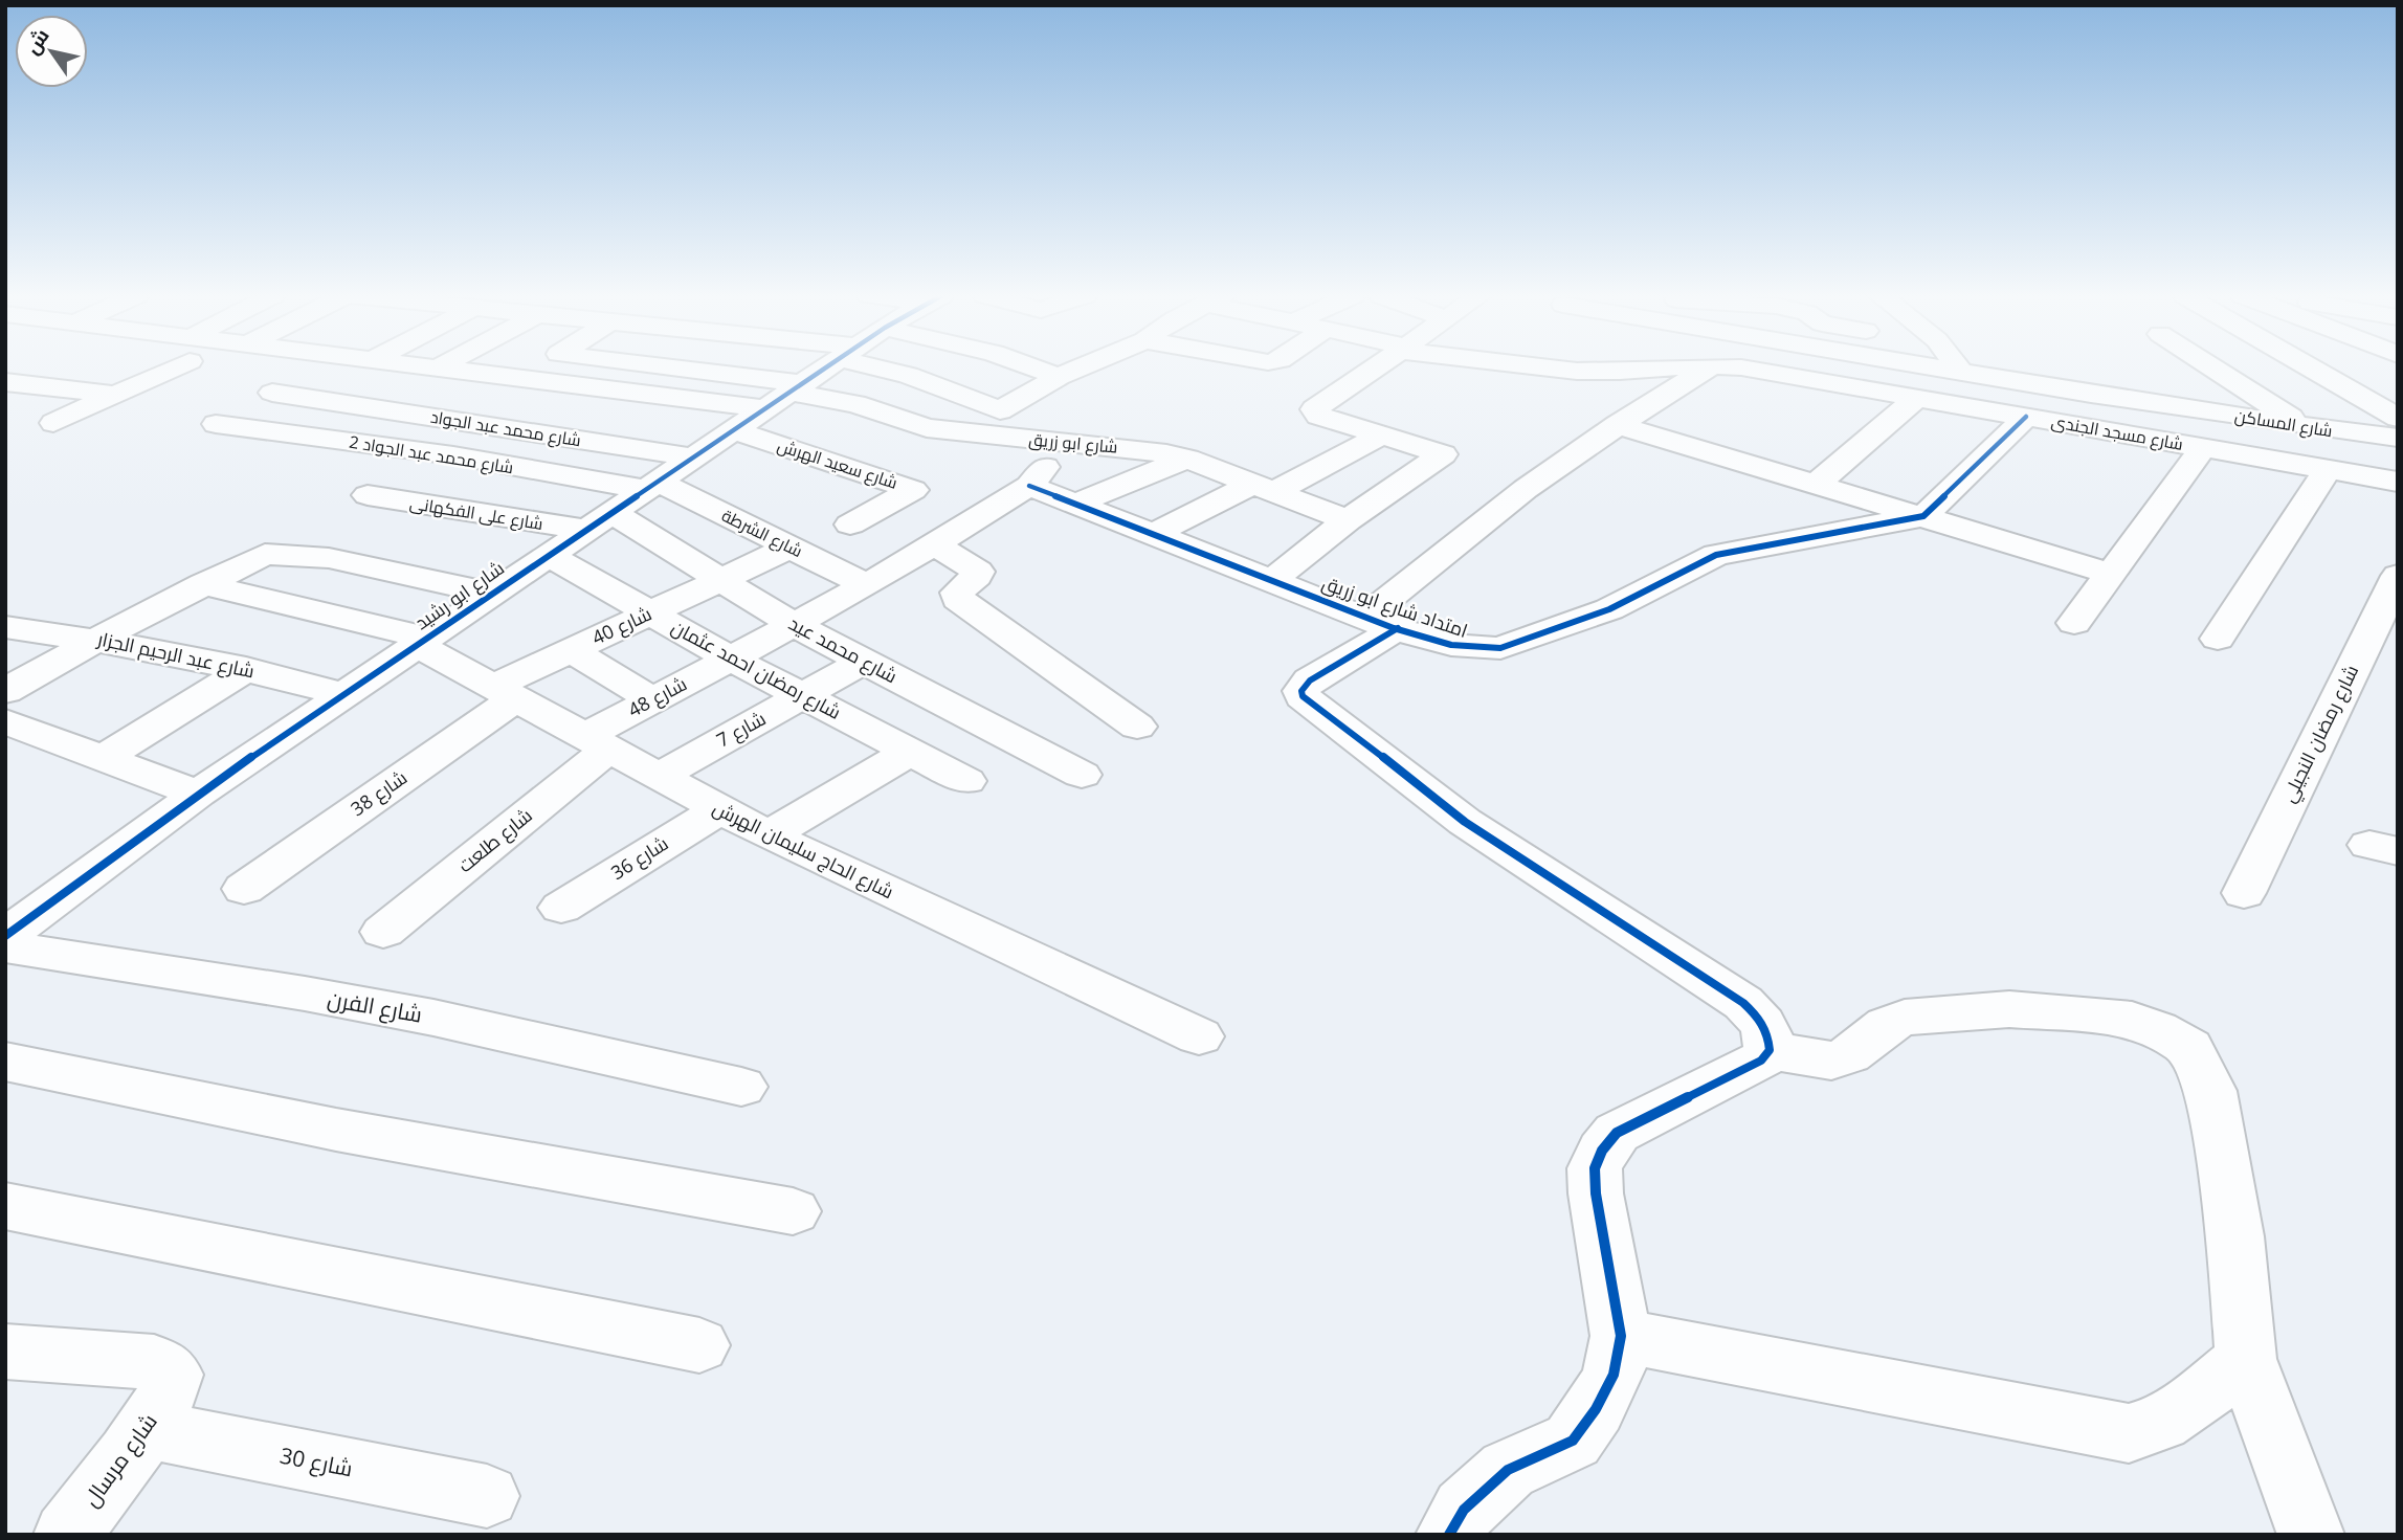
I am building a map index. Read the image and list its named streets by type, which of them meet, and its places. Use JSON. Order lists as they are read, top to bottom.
{
  "streets": {
    "street": [
      "شارع المساكن",
      "شارع محمد عبد الجواد",
      "شارع مسجد الجندى",
      "شارع ابو زريق",
      "شارع محمد عبد الجواد 2",
      "شارع سعيد الهرش",
      "شارع على الفكهانى",
      "شارع الشرطة",
      "شارع ابو رشيد",
      "امتداد شارع ابو زريق",
      "شارع 40",
      "شارع محمد عيد",
      "شارع عبد الرحيم الجزار",
      "شارع رمضان احمد عثمان",
      "شارع 48",
      "شارع 7",
      "شارع رمضان النجيلي",
      "شارع 38",
      "شارع طلعت",
      "شارع الحاج سليمان الهرش",
      "شارع 36",
      "شارع الفرن",
      "شارع مرسال",
      "شارع 30"
    ]
  },
  "crossings": [
    ["شارع محمد عبد الجواد", "شارع محمد عبد الجواد 2"],
    ["شارع محمد عبد الجواد", "شارع ابو رشيد"],
    ["شارع ابو زريق", "شارع ابو رشيد"],
    ["شارع ابو زريق", "شارع 48"],
    ["شارع محمد عبد الجواد 2", "شارع الشرطة"],
    ["شارع محمد عبد الجواد 2", "شارع ابو رشيد"],
    ["شارع سعيد الهرش", "شارع ابو رشيد"],
    ["شارع على الفكهانى", "شارع ابو رشيد"],
    ["شارع على الفكهانى", "شارع محمد عيد"],
    ["شارع الشرطة", "شارع ابو رشيد"],
    ["شارع الشرطة", "شارع 40"],
    ["شارع الشرطة", "شارع 48"],
    ["شارع ابو رشيد", "شارع محمد عيد"],
    ["شارع ابو رشيد", "شارع عبد الرحيم الجزار"],
    ["شارع ابو رشيد", "شارع رمضان احمد عثمان"],
    ["شارع ابو رشيد", "شارع الحاج سليمان الهرش"],
    ["امتداد شارع ابو زريق", "شارع 48"],
    ["شارع 40", "شارع محمد عيد"],
    ["شارع 40", "شارع رمضان احمد عثمان"],
    ["شارع 40", "شارع 38"],
    ["شارع 40", "شارع الحاج سليمان الهرش"],
    ["شارع محمد عيد", "شارع 48"],
    ["شارع محمد عيد", "شارع 7"],
    ["شارع رمضان احمد عثمان", "شارع 48"],
    ["شارع رمضان احمد عثمان", "شارع 7"],
    ["شارع 48", "شارع طلعت"],
    ["شارع 48", "شارع الحاج سليمان الهرش"],
    ["شارع 7", "شارع الحاج سليمان الهرش"],
    ["شارع 38", "شارع الحاج سليمان الهرش"],
    ["شارع طلعت", "شارع الحاج سليمان الهرش"],
    ["شارع الحاج سليمان الهرش", "شارع 36"],
    ["شارع مرسال", "شارع 30"]
  ],
  "north": "top left"
}
